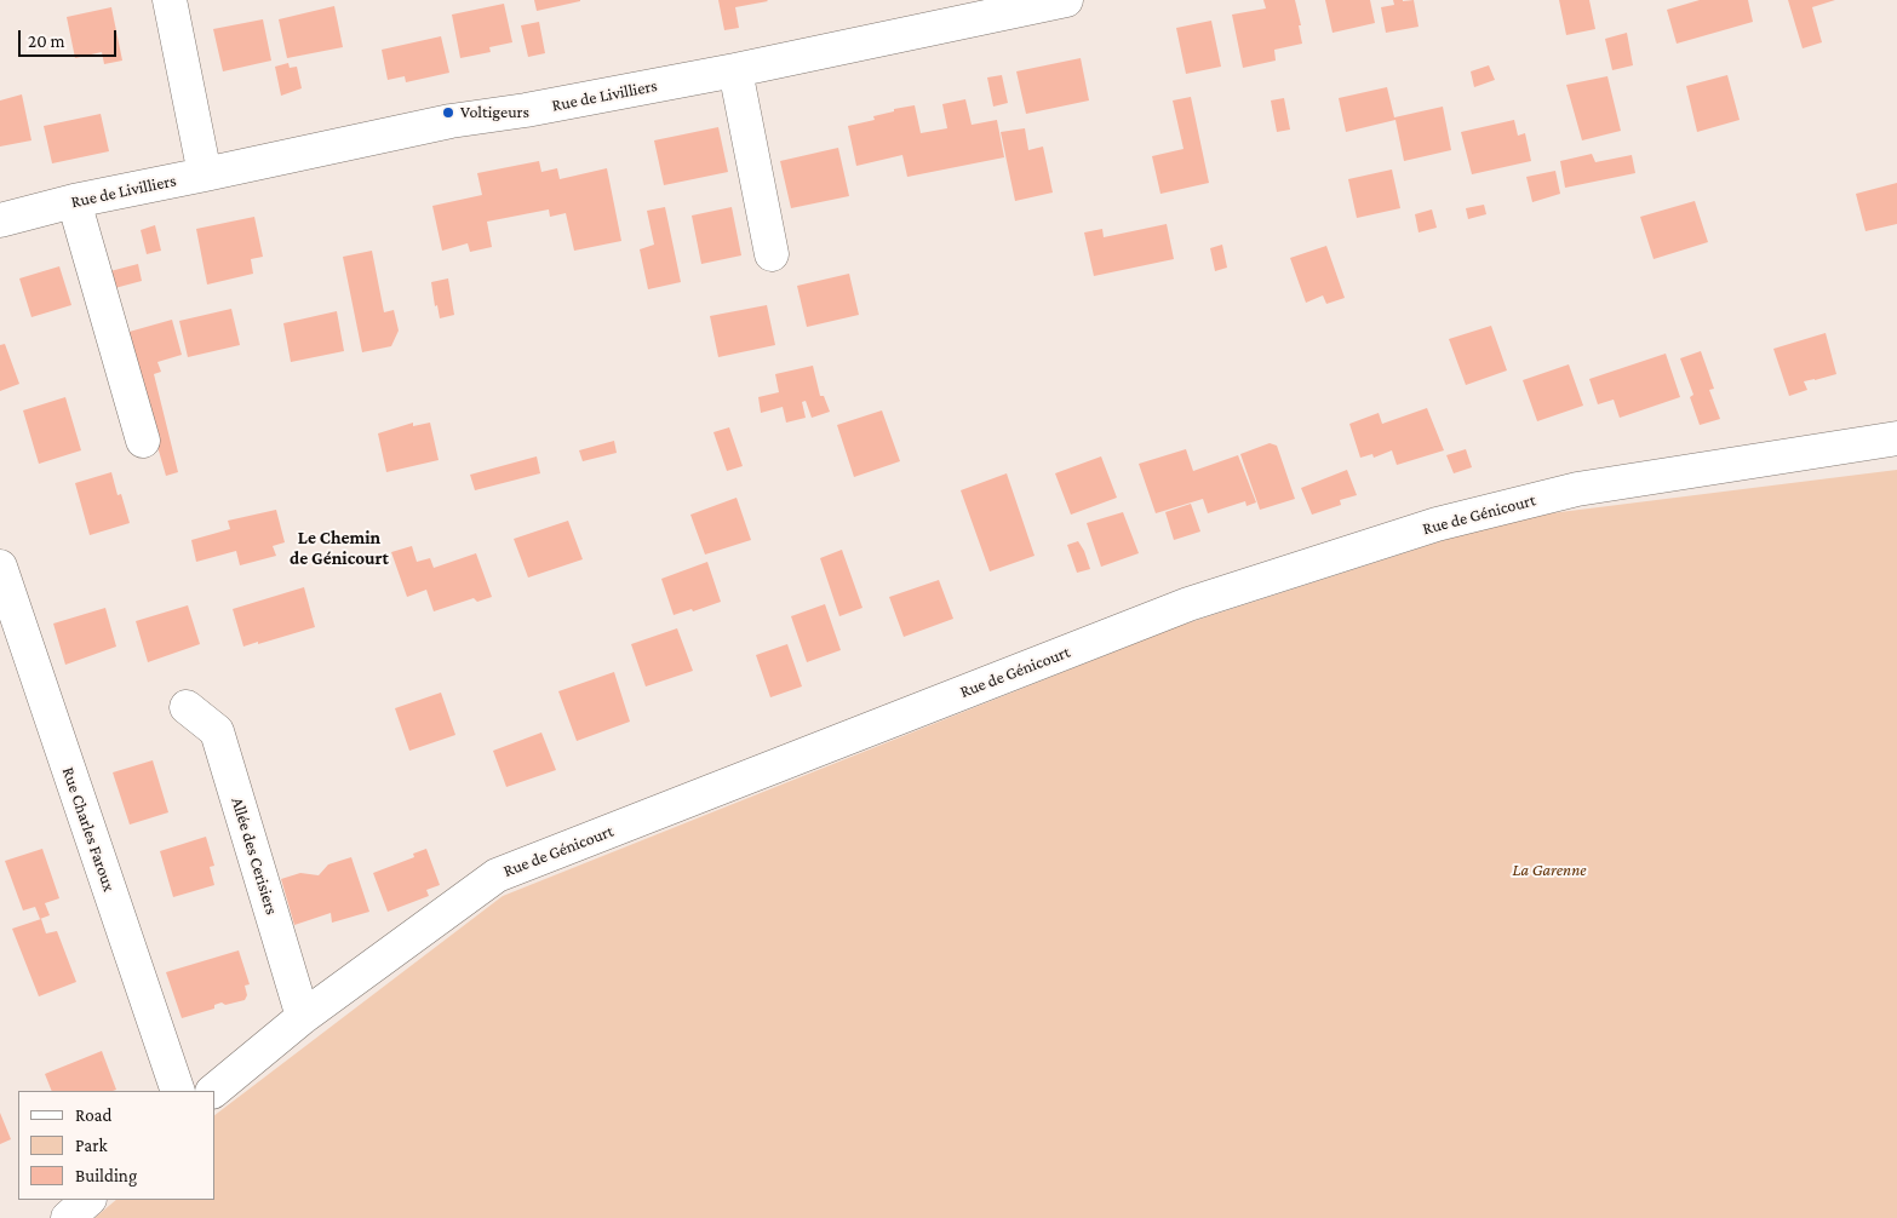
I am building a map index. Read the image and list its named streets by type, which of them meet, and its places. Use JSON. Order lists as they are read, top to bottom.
{
  "streets": {
    "street": [
      "Rue de Livilliers",
      "Rue de Génicourt",
      "Rue Charles Faroux",
      "Allée des Cerisiers"
    ]
  },
  "crossings": [
    ["Rue de Génicourt", "Allée des Cerisiers"]
  ],
  "districts": ["Le Chemin de Génicourt"],
  "parks": ["La Garenne"],
  "places": ["Voltigeurs"],
  "legend": ["Road", "Park", "Building"],
  "scale_bar": "20 m"
}
